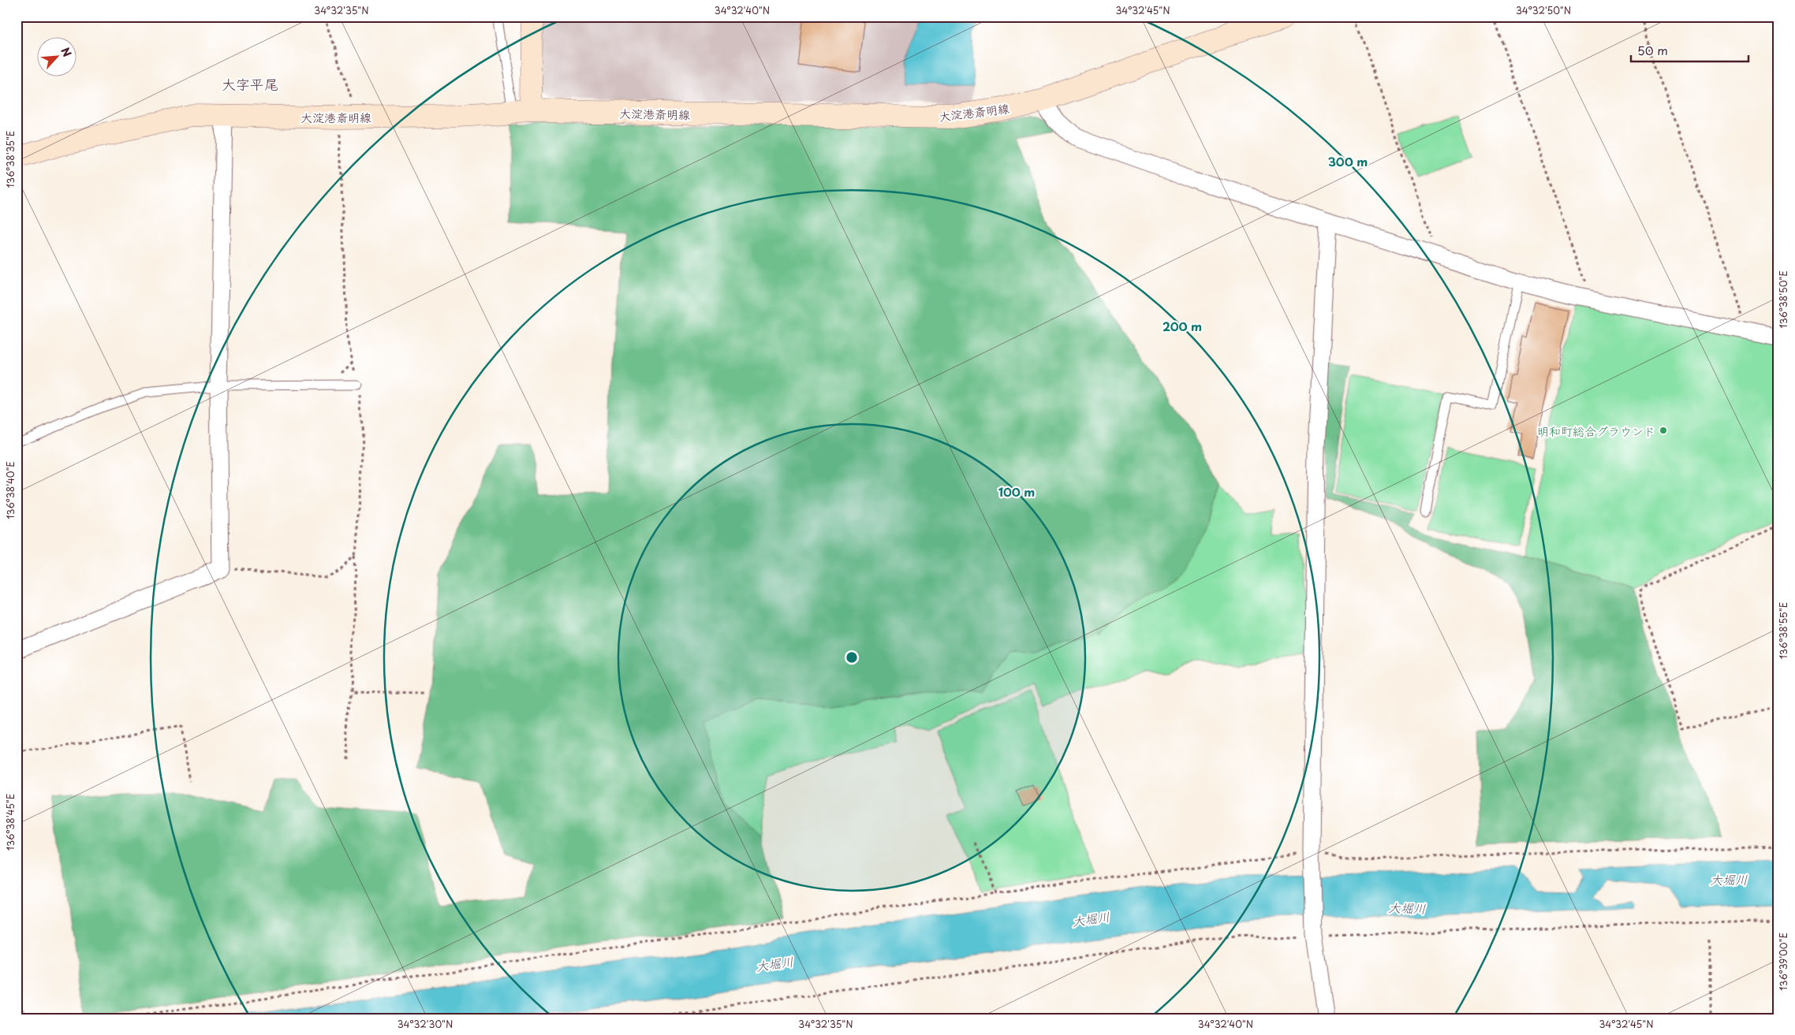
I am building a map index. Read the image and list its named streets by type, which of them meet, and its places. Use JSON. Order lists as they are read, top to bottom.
{
  "streets": {
    "main road": ["大淀港斎明線"]
  },
  "districts": ["大字平尾"],
  "water": ["大堀川"],
  "places": ["明和町総合グラウンド"],
  "scale_bar": "50 m",
  "north": "top right",
  "coordinates": [
    "34°32'35\"N",
    "34°32'40\"N",
    "34°32'45\"N",
    "34°32'50\"N",
    "136°38'35\"E",
    "136°38'50\"E",
    "136°38'40\"E",
    "136°38'55\"E",
    "136°38'45\"E",
    "136°39'00\"E",
    "34°32'30\"N"
  ],
  "rings": ["300 m", "200 m", "100 m"]
}
